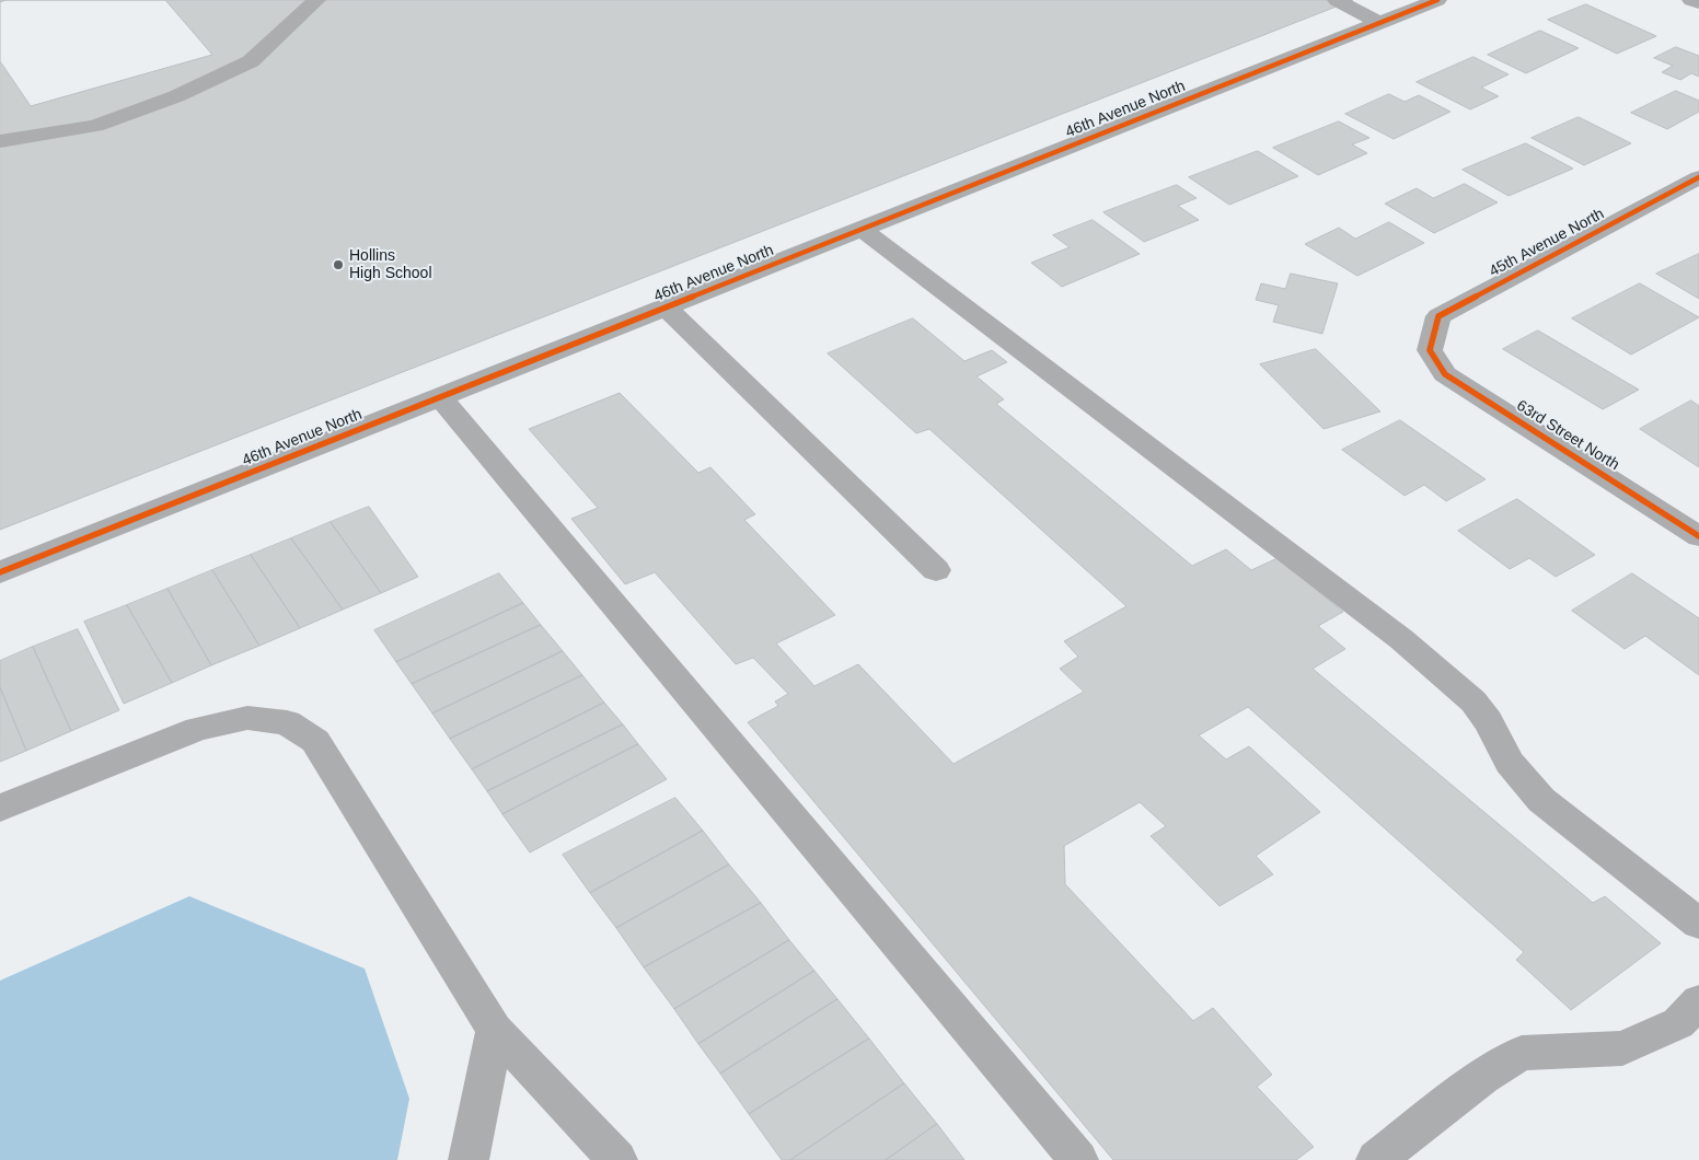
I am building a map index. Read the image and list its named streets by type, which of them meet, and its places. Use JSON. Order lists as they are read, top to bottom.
{
  "streets": {
    "street": ["46th Avenue North", "45th Avenue North", "63rd Street North"]
  },
  "crossings": [
    ["45th Avenue North", "63rd Street North"]
  ],
  "places": ["Hollins High School"]
}
